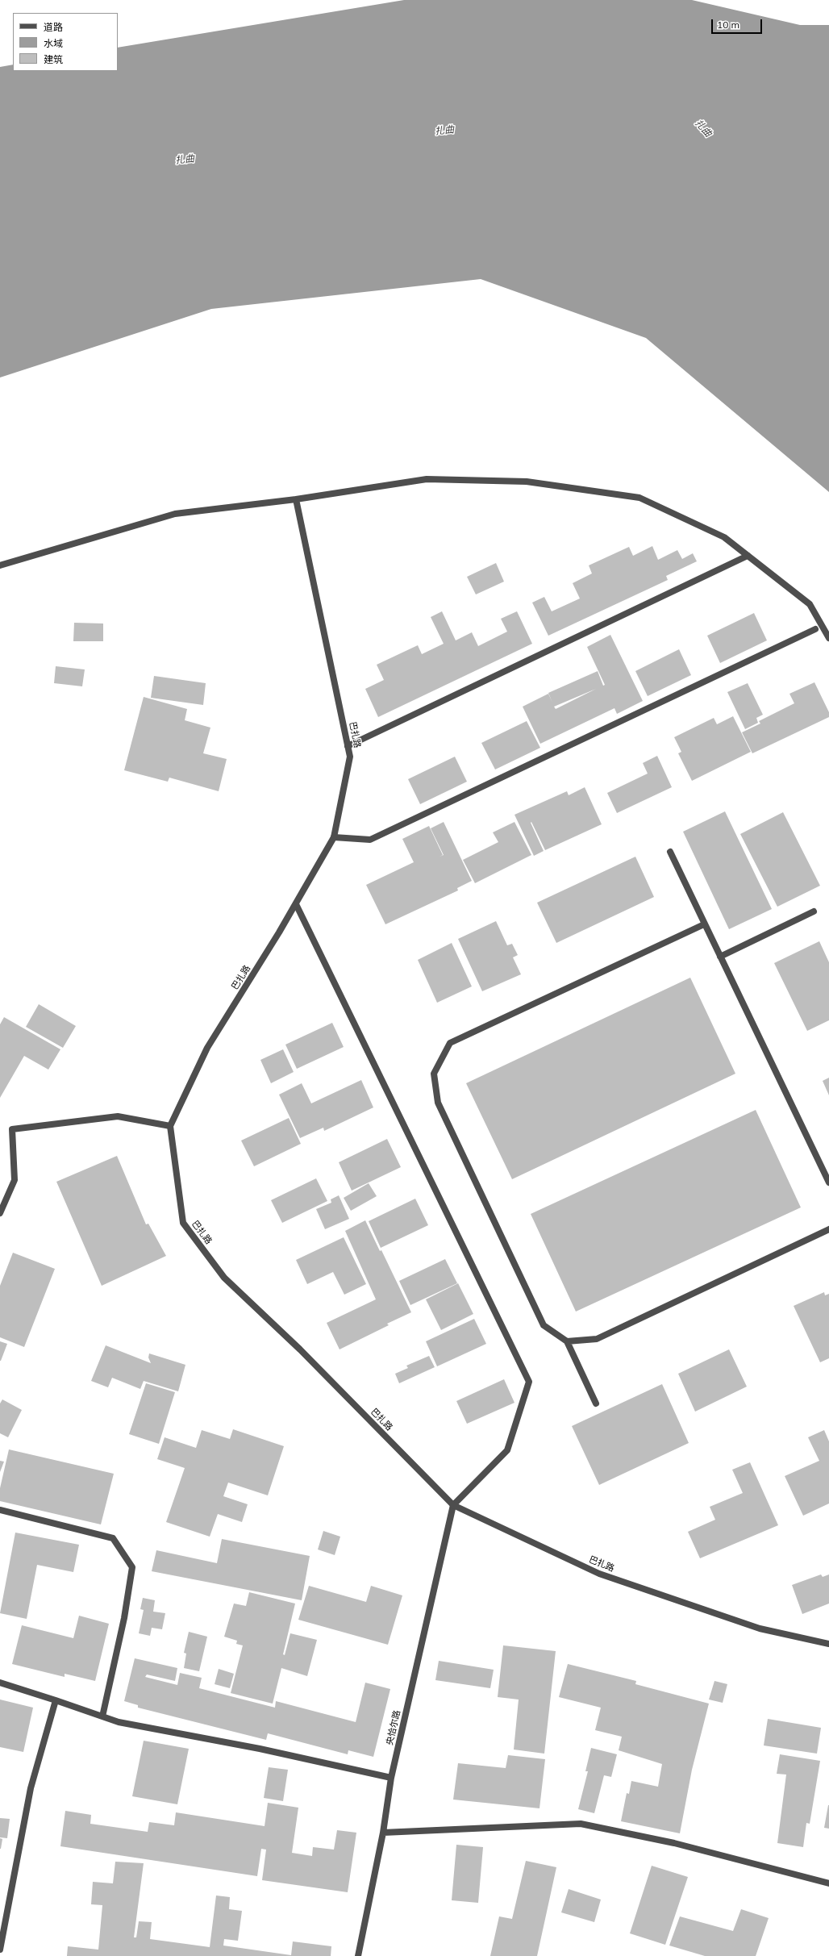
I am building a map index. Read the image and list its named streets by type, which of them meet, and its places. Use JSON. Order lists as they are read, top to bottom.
{
  "streets": {
    "street": ["巴扎路", "央恰尔路"]
  },
  "crossings": [
    ["巴扎路", "央恰尔路"]
  ],
  "water": ["扎曲"],
  "legend": ["道路", "水域", "建筑"],
  "scale_bar": "10 m"
}
